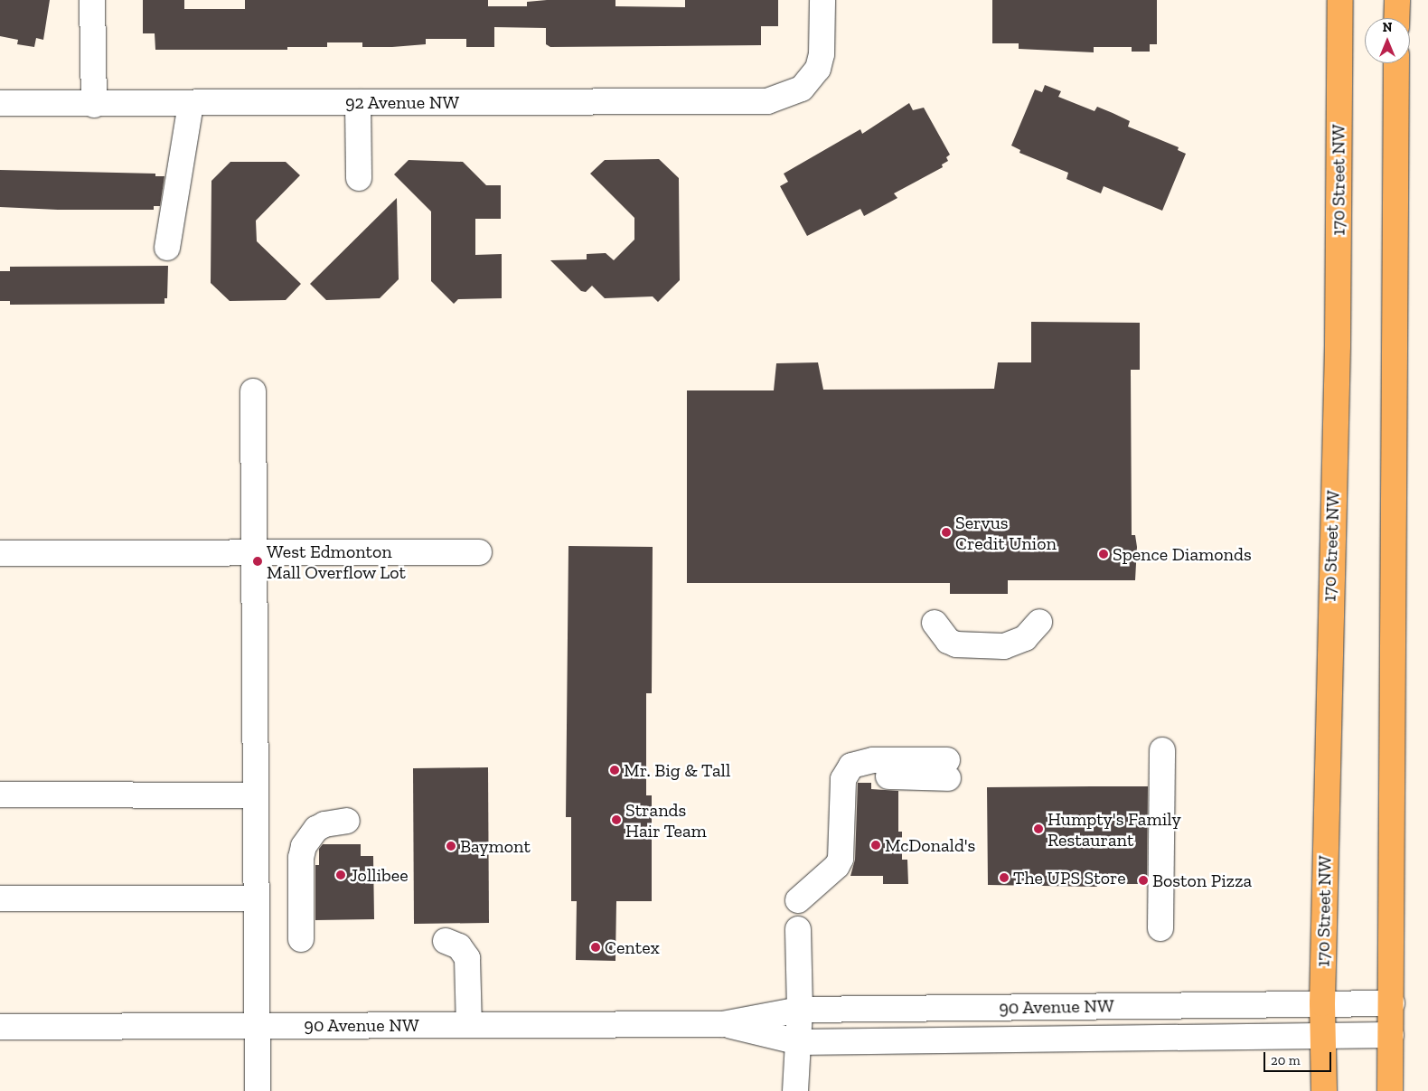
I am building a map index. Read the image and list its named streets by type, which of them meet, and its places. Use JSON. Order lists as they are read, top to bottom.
{
  "streets": {
    "main road": ["170 Street NW"],
    "street": ["92 Avenue NW", "90 Avenue NW"]
  },
  "crossings": [
    ["170 Street NW", "90 Avenue NW"]
  ],
  "places": [
    "Servus Credit Union",
    "Spence Diamonds",
    "West Edmonton Mall Overflow Lot",
    "Mr. Big & Tall",
    "Strands Hair Team",
    "Humpty's Family Restaurant",
    "McDonald's",
    "Baymont",
    "Jollibee",
    "The UPS Store",
    "Boston Pizza",
    "Centex"
  ],
  "scale_bar": "20 m",
  "north": "top"
}
